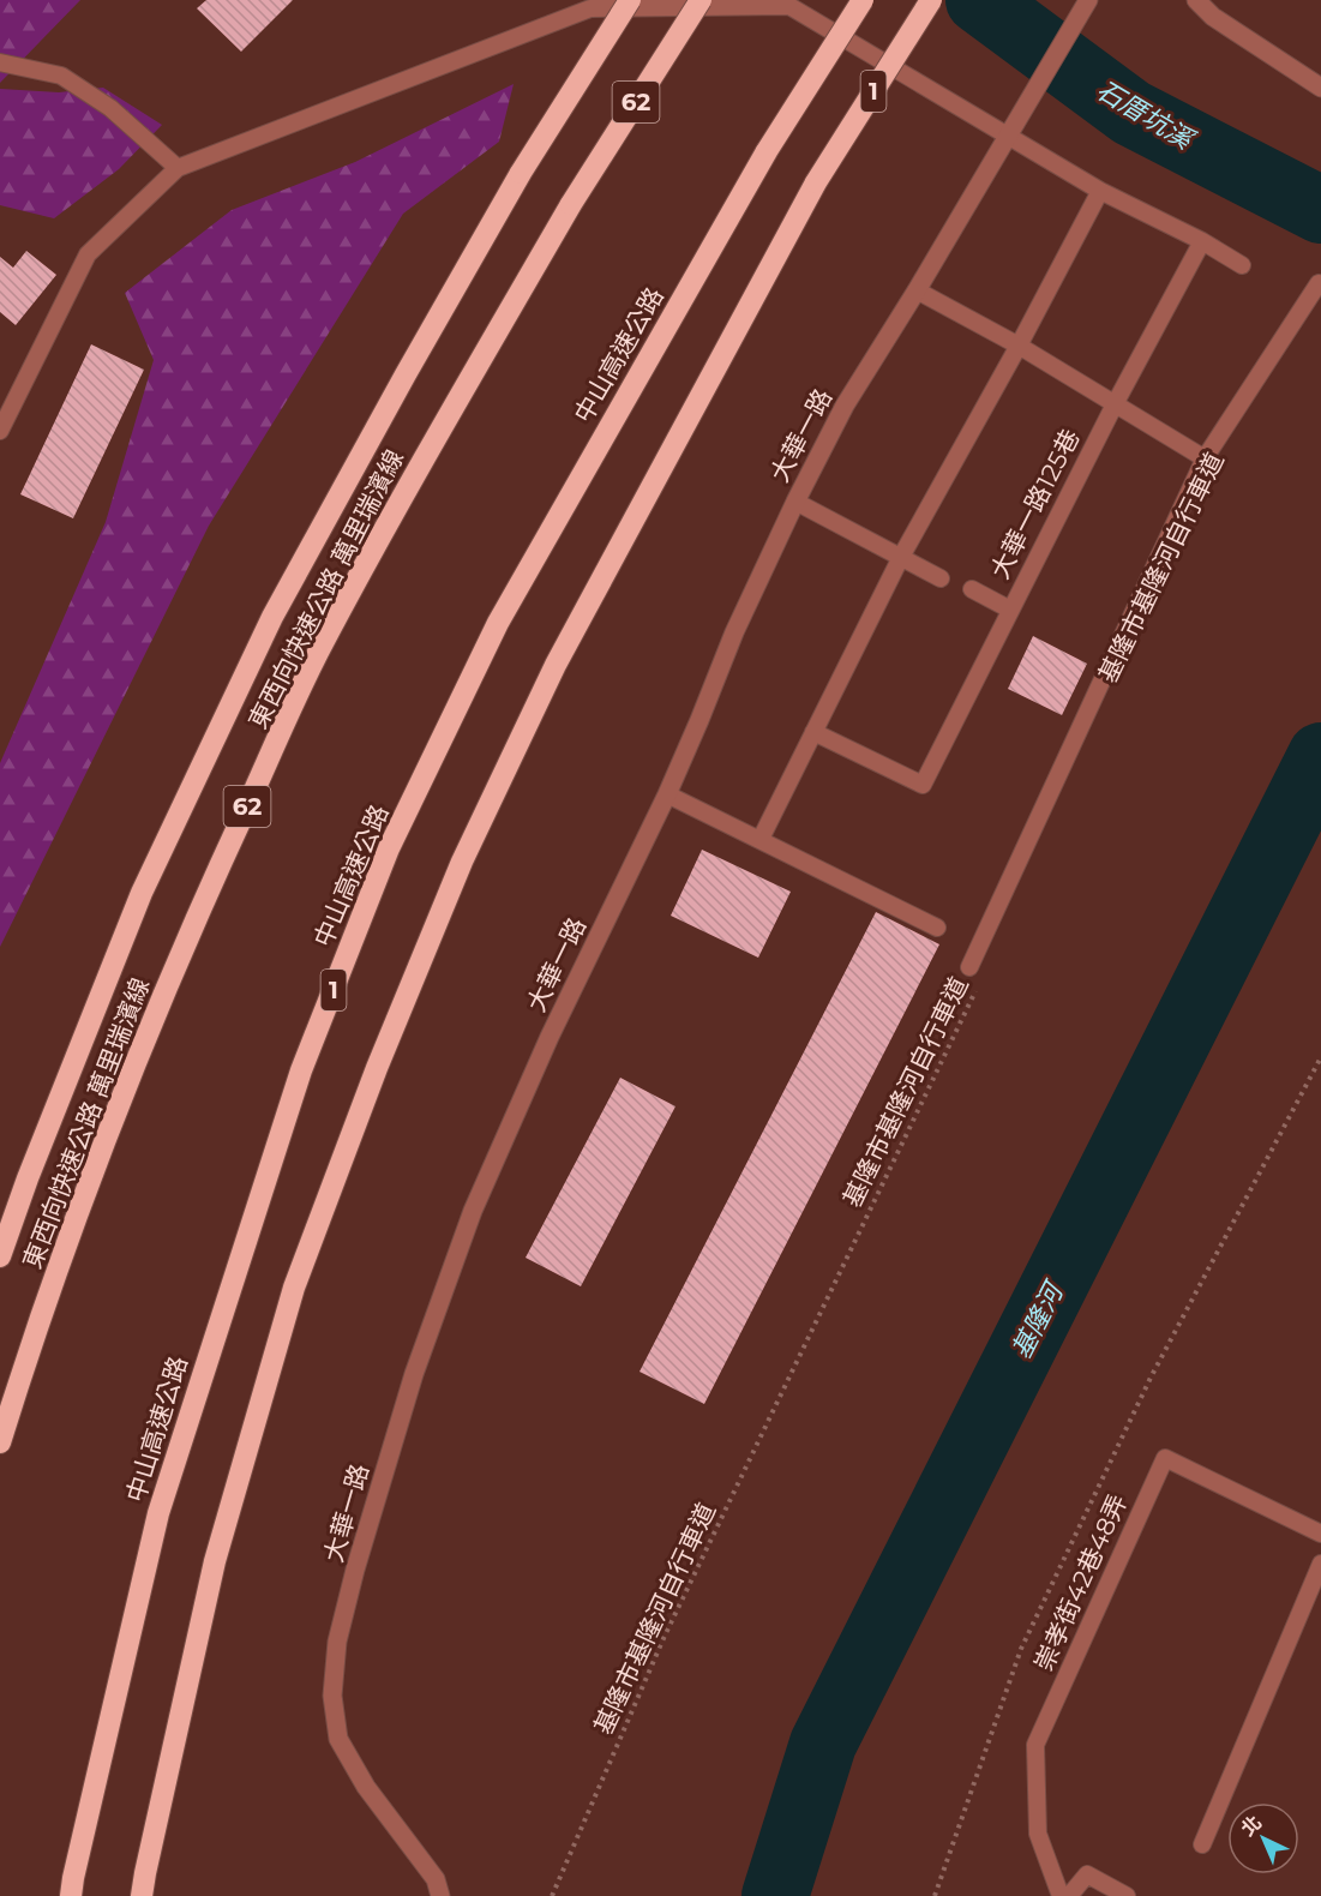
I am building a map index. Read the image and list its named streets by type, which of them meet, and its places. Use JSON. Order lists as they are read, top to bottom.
{
  "streets": {
    "highway": [
      "1",
      "62",
      "中山高速公路",
      "東西向快速公路 萬里瑞濱線"
    ],
    "street": ["大華一路"],
    "lane": ["大華一路125巷", "崇孝街42巷48弄"],
    "path": ["基隆市基隆河自行車道"]
  },
  "water": ["石厝坑溪", "基隆河"],
  "north": "top left"
}
